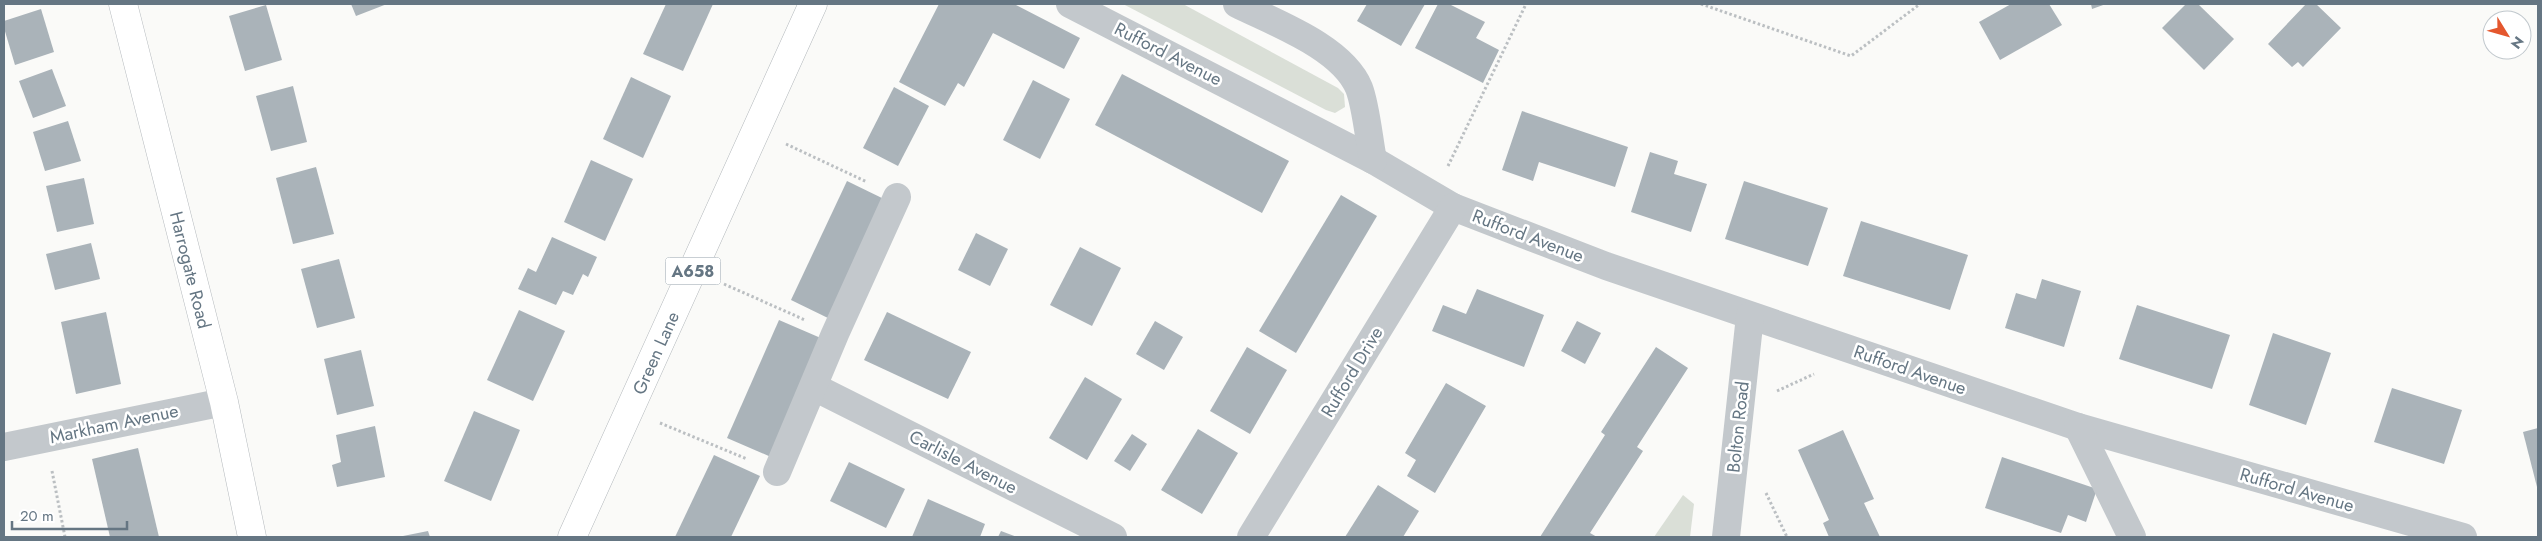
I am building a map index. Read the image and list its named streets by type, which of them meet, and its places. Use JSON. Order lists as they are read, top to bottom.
{
  "streets": {
    "main road": ["Harrogate Road", "A658", "Green Lane"],
    "street": [
      "Rufford Avenue",
      "Rufford Drive",
      "Markham Avenue",
      "Bolton Road",
      "Carlisle Avenue"
    ]
  },
  "crossings": [
    ["Rufford Avenue", "Rufford Drive"],
    ["Rufford Avenue", "Bolton Road"],
    ["Harrogate Road", "Markham Avenue"]
  ],
  "scale_bar": "20 m",
  "north": "bottom right"
}
